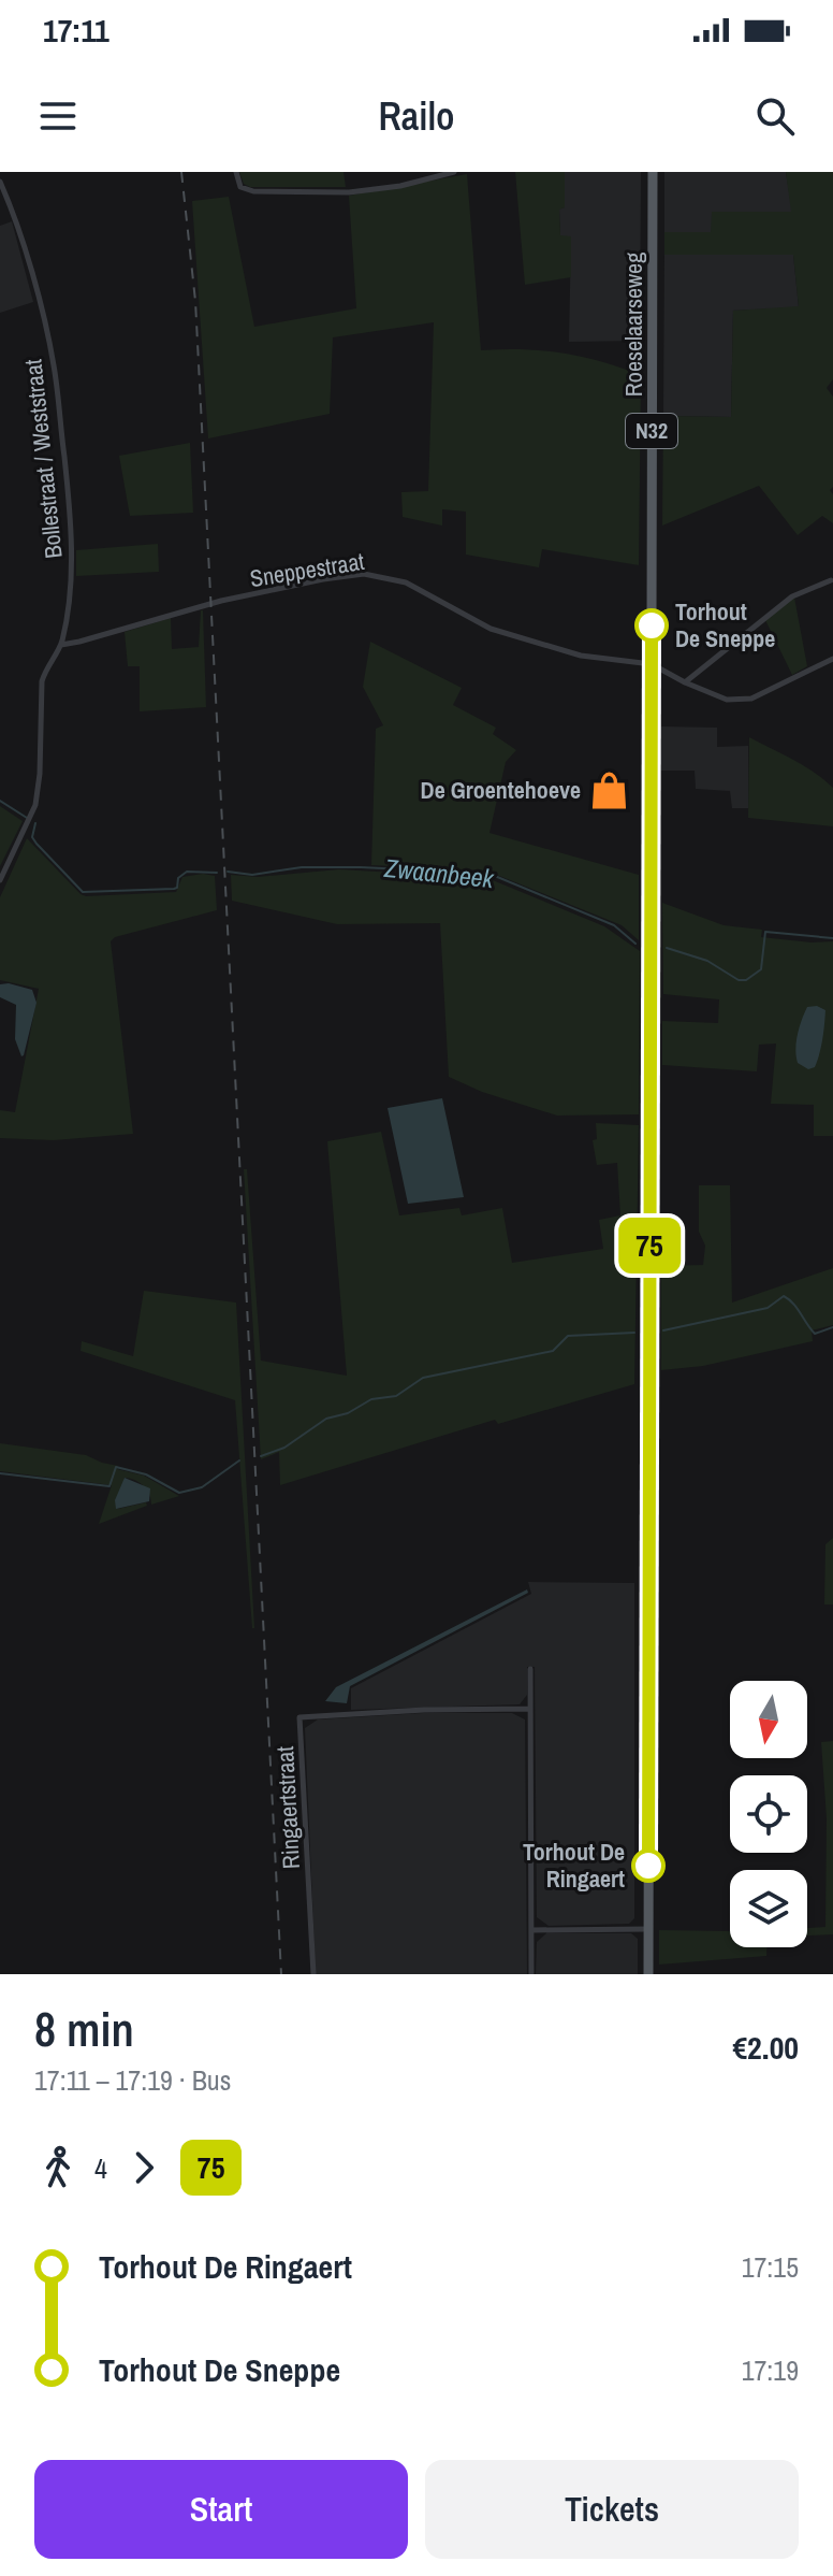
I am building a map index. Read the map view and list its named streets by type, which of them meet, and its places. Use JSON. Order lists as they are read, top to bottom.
{
  "streets": {
    "main road": ["Roeselaarseweg", "N32"],
    "street": ["Bollestraat / Weststraat", "Sneppestraat", "Ringaertstraat"]
  },
  "crossings": [
    ["Roeselaarseweg", "Sneppestraat"],
    ["Bollestraat / Weststraat", "Sneppestraat"]
  ],
  "water": ["Zwaanbeek"],
  "places": {
    "other": ["Torhout De Sneppe", "Torhout De Ringaert"],
    "shop": ["De Groentehoeve"]
  },
  "lines": ["bus line 75"],
  "north": "bottom",
  "page": {
    "status": "17:11",
    "header": "Railo",
    "on_map": "75",
    "heading": ["8 min", "17:11 – 17:19 · Bus", "€2.00"],
    "legs": ["4", "75"],
    "list": [
      {
        "name": "Torhout De Ringaert",
        "value": "17:15"
      },
      {
        "name": "Torhout De Sneppe",
        "value": "17:19"
      }
    ],
    "buttons": ["Start", "Tickets"]
  }
}
